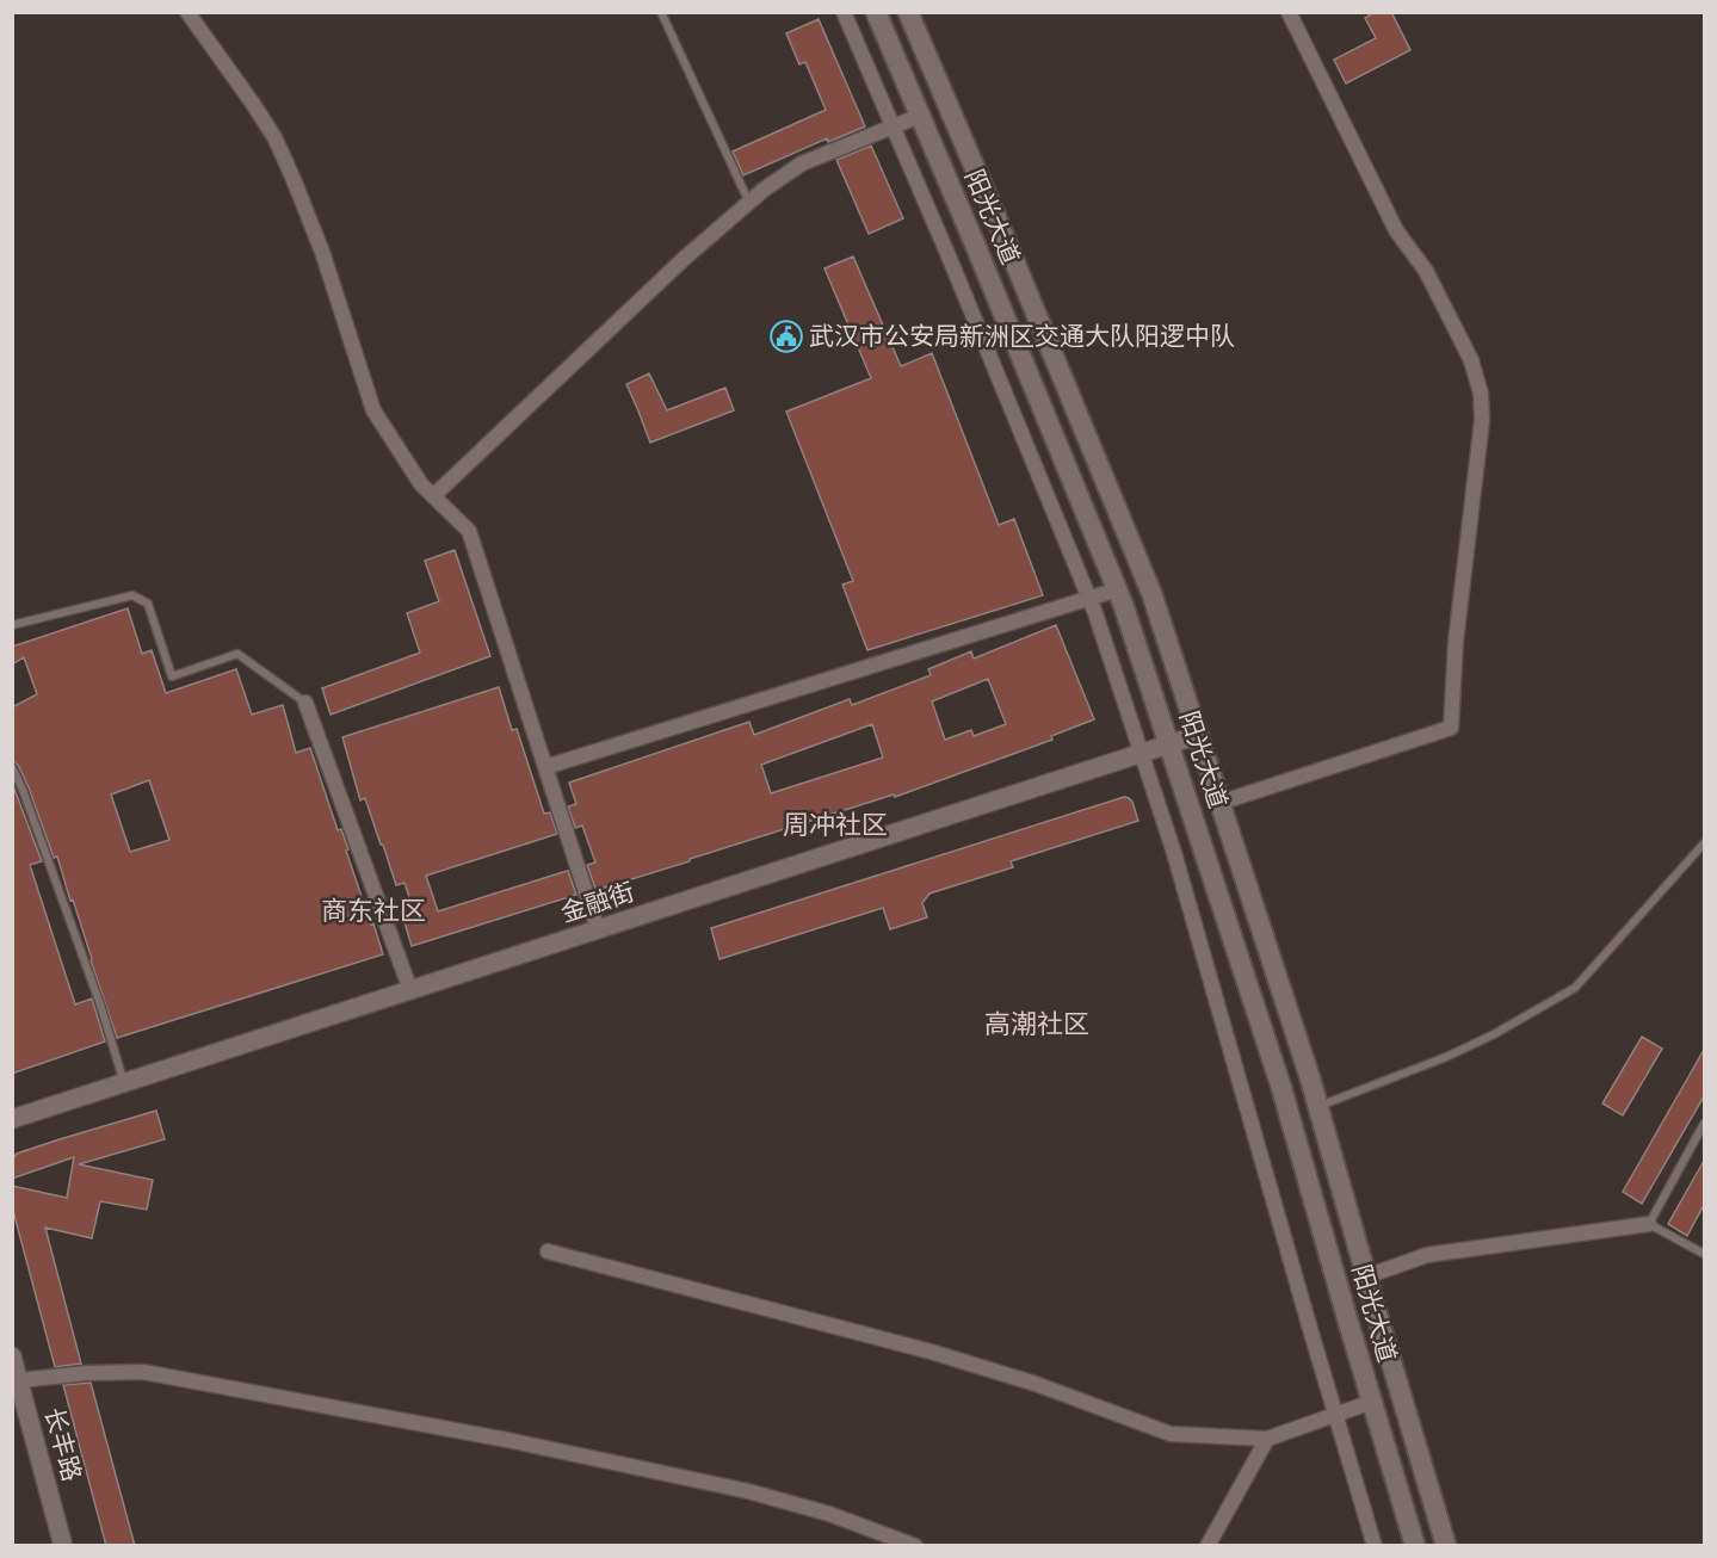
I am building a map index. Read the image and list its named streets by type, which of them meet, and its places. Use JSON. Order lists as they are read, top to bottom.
{
  "streets": {
    "main road": ["阳光大道"],
    "street": ["金融街", "长丰路"]
  },
  "crossings": [
    ["阳光大道", "金融街"]
  ],
  "districts": ["周冲社区", "商东社区", "高潮社区"],
  "places": {
    "public building": ["武汉市公安局新洲区交通大队阳逻中队"]
  }
}
